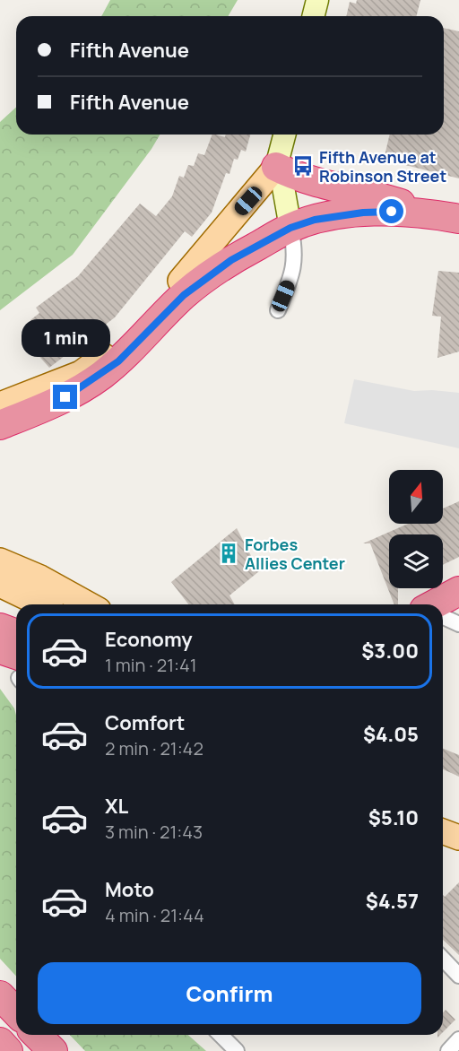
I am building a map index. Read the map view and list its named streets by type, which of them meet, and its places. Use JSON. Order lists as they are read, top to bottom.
{
  "places": {
    "bus stop": ["Fifth Avenue at Robinson Street"],
    "building": ["Forbes Allies Center"]
  },
  "north": "top",
  "page": {
    "banner": ["Fifth Avenue", "Fifth Avenue"],
    "bubble": "1 min",
    "list": [
      {
        "name": "Economy",
        "note": "1 min · 21:41",
        "value": "$3.00"
      },
      {
        "name": "Comfort",
        "note": "2 min · 21:42",
        "value": "$4.05"
      },
      {
        "name": "XL",
        "note": "3 min · 21:43",
        "value": "$5.10"
      },
      {
        "name": "Moto",
        "note": "4 min · 21:44",
        "value": "$4.57"
      }
    ],
    "buttons": "Confirm"
  }
}
